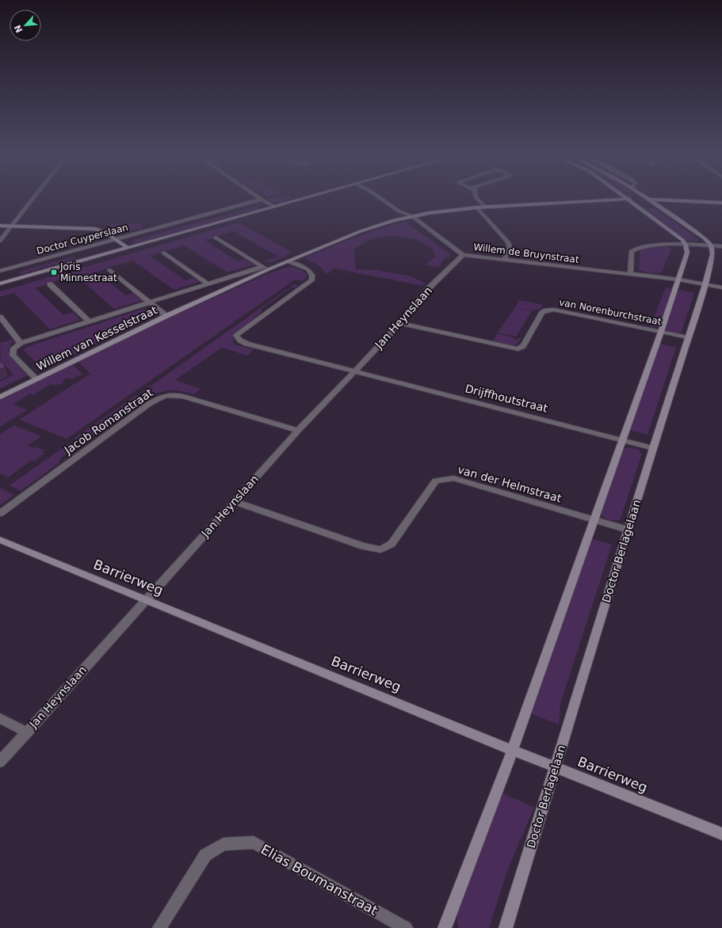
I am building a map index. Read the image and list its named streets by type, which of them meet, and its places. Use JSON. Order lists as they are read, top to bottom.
{
  "streets": {
    "street": [
      "Doctor Cuyperslaan",
      "Willem de Bruynstraat",
      "van Norenburchstraat",
      "Jan Heynslaan",
      "Willem van Kesselstraat",
      "Drijffhoutstraat",
      "Jacob Romanstraat",
      "van der Helmstraat",
      "Doctor Berlagelaan",
      "Barrierweg",
      "Elias Boumanstraat"
    ]
  },
  "crossings": [
    ["Willem de Bruynstraat", "Jan Heynslaan"],
    ["Willem de Bruynstraat", "Willem van Kesselstraat"],
    ["Willem de Bruynstraat", "Doctor Berlagelaan"],
    ["van Norenburchstraat", "Jan Heynslaan"],
    ["van Norenburchstraat", "Doctor Berlagelaan"],
    ["Jan Heynslaan", "Drijffhoutstraat"],
    ["Jan Heynslaan", "Jacob Romanstraat"],
    ["Jan Heynslaan", "van der Helmstraat"],
    ["Jan Heynslaan", "Barrierweg"],
    ["Willem van Kesselstraat", "Drijffhoutstraat"],
    ["Drijffhoutstraat", "Doctor Berlagelaan"],
    ["van der Helmstraat", "Doctor Berlagelaan"],
    ["Doctor Berlagelaan", "Barrierweg"]
  ],
  "places": {
    "transit": ["Joris Minnestraat"]
  },
  "north": "bottom left"
}
